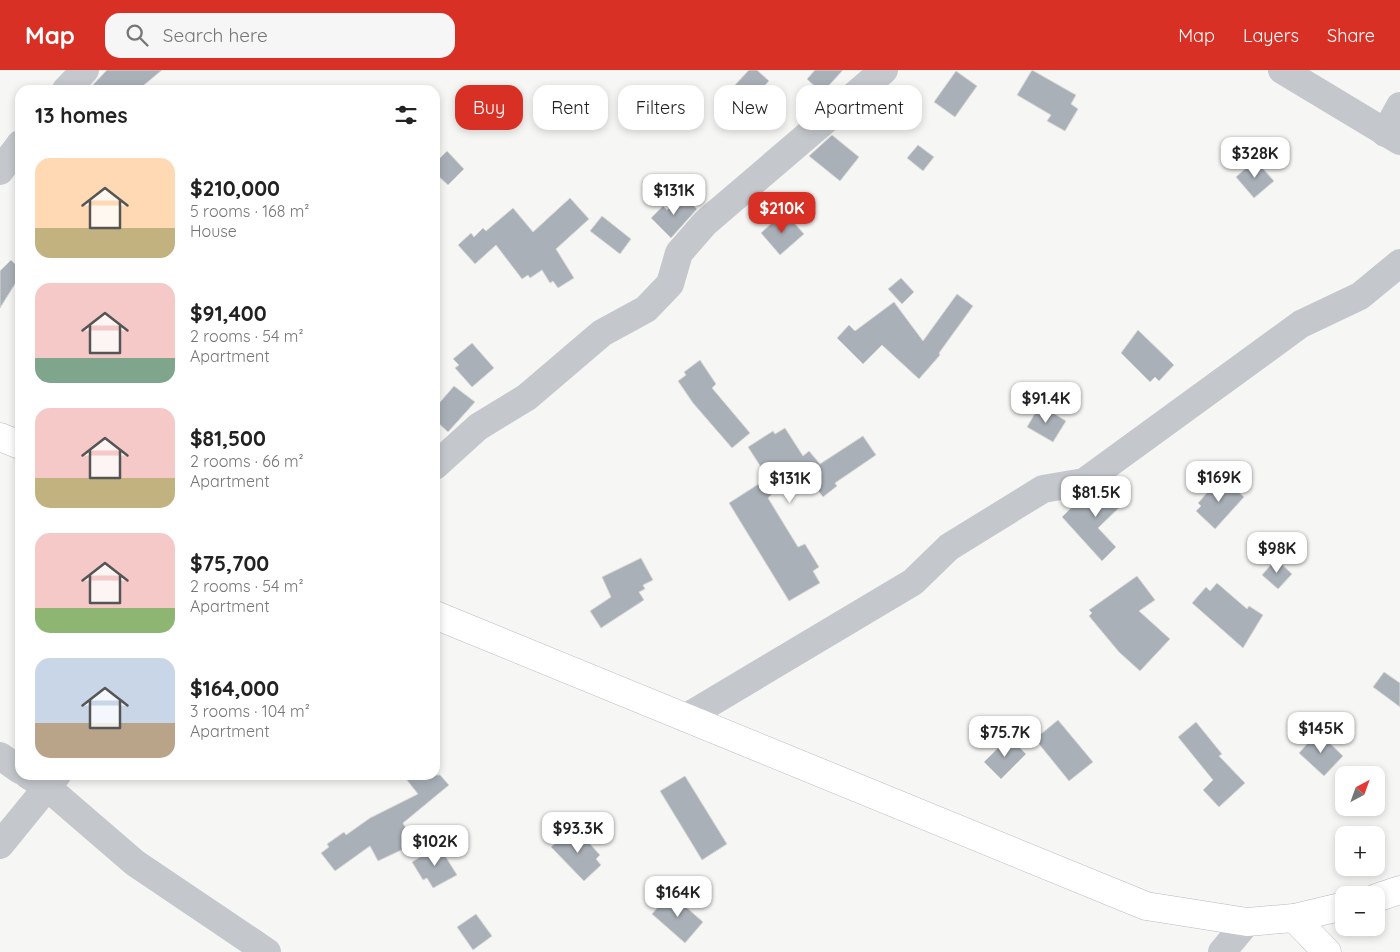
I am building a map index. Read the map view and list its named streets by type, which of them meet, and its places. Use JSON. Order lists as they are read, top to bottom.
{
  "north": "top right",
  "page": {
    "header": "Map",
    "search": "Search here",
    "nav": ["Map", "Layers", "Share"],
    "chip": [
      "Buy",
      "Rent",
      "Filters",
      "New",
      "Apartment"
    ],
    "heading": "13 homes",
    "price": [
      "$328K",
      "$131K",
      "$210K",
      "$91.4K",
      "$169K",
      "$131K",
      "$81.5K",
      "$98K",
      "$145K",
      "$75.7K",
      "$93.3K",
      "$102K",
      "$164K"
    ],
    "list": [
      {
        "name": "$210,000",
        "note": "5 rooms · 168 m² · House"
      },
      {
        "name": "$91,400",
        "note": "2 rooms · 54 m² · Apartment"
      },
      {
        "name": "$81,500",
        "note": "2 rooms · 66 m² · Apartment"
      },
      {
        "name": "$75,700",
        "note": "2 rooms · 54 m² · Apartment"
      },
      {
        "name": "$164,000",
        "note": "3 rooms · 104 m² · Apartment"
      }
    ],
    "map_buttons": ["+", "−"]
  }
}
